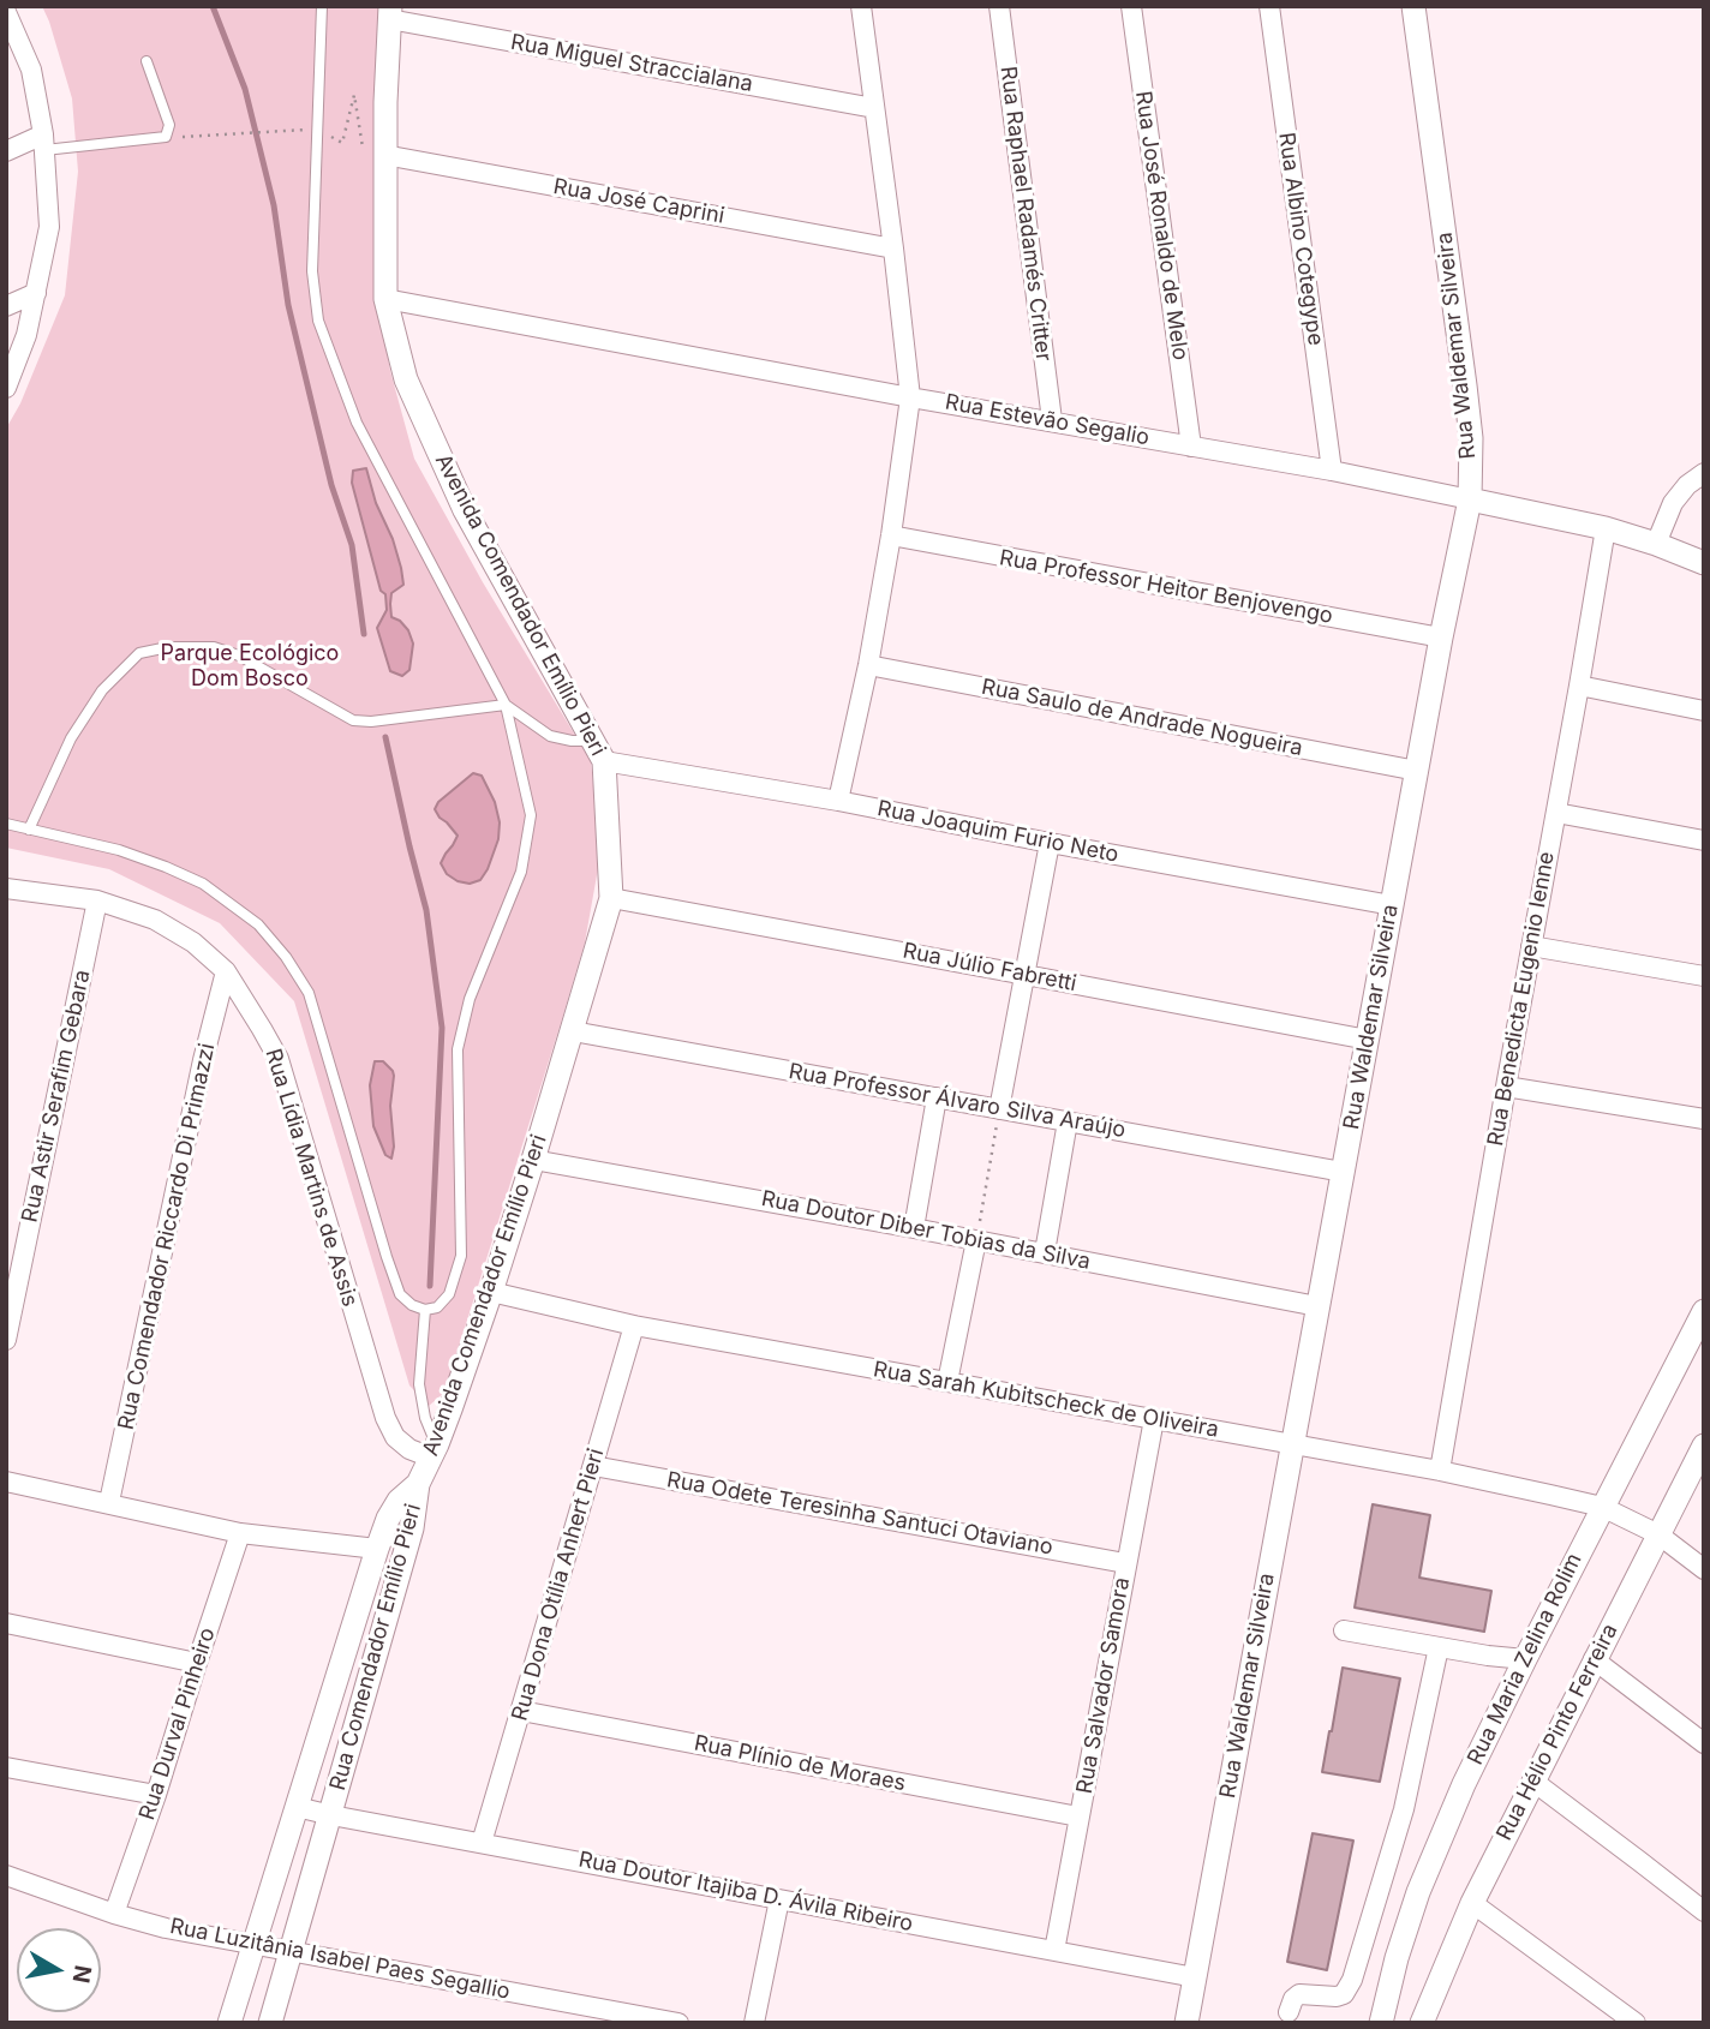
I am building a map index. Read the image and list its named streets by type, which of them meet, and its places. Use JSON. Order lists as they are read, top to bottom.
{
  "streets": {
    "street": [
      "Rua Miguel Straccialana",
      "Rua José Caprini",
      "Rua Raphael Radamés Critter",
      "Rua José Ronaldo de Melo",
      "Rua Albino Cotegype",
      "Rua Waldemar Silveira",
      "Rua Estevão Segalio",
      "Rua Professor Heitor Benjovengo",
      "Avenida Comendador Emílio Pieri",
      "Rua Saulo de Andrade Nogueira",
      "Rua Joaquim Furio Neto",
      "Rua Júlio Fabretti",
      "Rua Benedicta Eugenio Ienne",
      "Rua Astir Serafim Gebara",
      "Rua Professor Álvaro Silva Araújo",
      "Rua Lídia Martins de Assis",
      "Rua Doutor Diber Tobias da Silva",
      "Rua Comendador Riccardo Di Primazzi",
      "Rua Sarah Kubitscheck de Oliveira",
      "Rua Odete Teresinha Santuci Otaviano",
      "Rua Dona Otília Anhert Pieri",
      "Rua Comendador Emílio Pieri",
      "Rua Maria Zelina Rolim",
      "Rua Salvador Samora",
      "Rua Durval Pinheiro",
      "Rua Hélio Pinto Ferreira",
      "Rua Plínio de Moraes",
      "Rua Doutor Itajiba D. Ávila Ribeiro",
      "Rua Luzitânia Isabel Paes Segallio"
    ]
  },
  "crossings": [
    ["Rua Miguel Straccialana", "Avenida Comendador Emílio Pieri"],
    ["Rua José Caprini", "Avenida Comendador Emílio Pieri"],
    ["Rua Raphael Radamés Critter", "Rua Estevão Segalio"],
    ["Rua José Ronaldo de Melo", "Rua Estevão Segalio"],
    ["Rua Albino Cotegype", "Rua Estevão Segalio"],
    ["Rua Waldemar Silveira", "Rua Estevão Segalio"],
    ["Rua Waldemar Silveira", "Rua Professor Heitor Benjovengo"],
    ["Rua Waldemar Silveira", "Rua Saulo de Andrade Nogueira"],
    ["Rua Waldemar Silveira", "Rua Joaquim Furio Neto"],
    ["Rua Waldemar Silveira", "Rua Júlio Fabretti"],
    ["Rua Waldemar Silveira", "Rua Professor Álvaro Silva Araújo"],
    ["Rua Waldemar Silveira", "Rua Doutor Diber Tobias da Silva"],
    ["Rua Waldemar Silveira", "Rua Sarah Kubitscheck de Oliveira"],
    ["Rua Waldemar Silveira", "Rua Doutor Itajiba D. Ávila Ribeiro"],
    ["Rua Estevão Segalio", "Avenida Comendador Emílio Pieri"],
    ["Rua Estevão Segalio", "Rua Benedicta Eugenio Ienne"],
    ["Avenida Comendador Emílio Pieri", "Rua Joaquim Furio Neto"],
    ["Avenida Comendador Emílio Pieri", "Rua Júlio Fabretti"],
    ["Avenida Comendador Emílio Pieri", "Rua Professor Álvaro Silva Araújo"],
    ["Avenida Comendador Emílio Pieri", "Rua Lídia Martins de Assis"],
    ["Avenida Comendador Emílio Pieri", "Rua Doutor Diber Tobias da Silva"],
    ["Avenida Comendador Emílio Pieri", "Rua Sarah Kubitscheck de Oliveira"],
    ["Avenida Comendador Emílio Pieri", "Rua Comendador Emílio Pieri"],
    ["Rua Benedicta Eugenio Ienne", "Rua Sarah Kubitscheck de Oliveira"],
    ["Rua Astir Serafim Gebara", "Rua Lídia Martins de Assis"],
    ["Rua Lídia Martins de Assis", "Rua Comendador Riccardo Di Primazzi"],
    ["Rua Sarah Kubitscheck de Oliveira", "Rua Dona Otília Anhert Pieri"],
    ["Rua Sarah Kubitscheck de Oliveira", "Rua Maria Zelina Rolim"],
    ["Rua Sarah Kubitscheck de Oliveira", "Rua Salvador Samora"],
    ["Rua Sarah Kubitscheck de Oliveira", "Rua Hélio Pinto Ferreira"],
    ["Rua Odete Teresinha Santuci Otaviano", "Rua Dona Otília Anhert Pieri"],
    ["Rua Odete Teresinha Santuci Otaviano", "Rua Salvador Samora"],
    ["Rua Dona Otília Anhert Pieri", "Rua Plínio de Moraes"],
    ["Rua Dona Otília Anhert Pieri", "Rua Doutor Itajiba D. Ávila Ribeiro"],
    ["Rua Comendador Emílio Pieri", "Rua Doutor Itajiba D. Ávila Ribeiro"],
    ["Rua Comendador Emílio Pieri", "Rua Luzitânia Isabel Paes Segallio"],
    ["Rua Salvador Samora", "Rua Plínio de Moraes"],
    ["Rua Salvador Samora", "Rua Doutor Itajiba D. Ávila Ribeiro"],
    ["Rua Durval Pinheiro", "Rua Luzitânia Isabel Paes Segallio"]
  ],
  "parks": ["Parque Ecológico Dom Bosco"],
  "north": "right"
}
